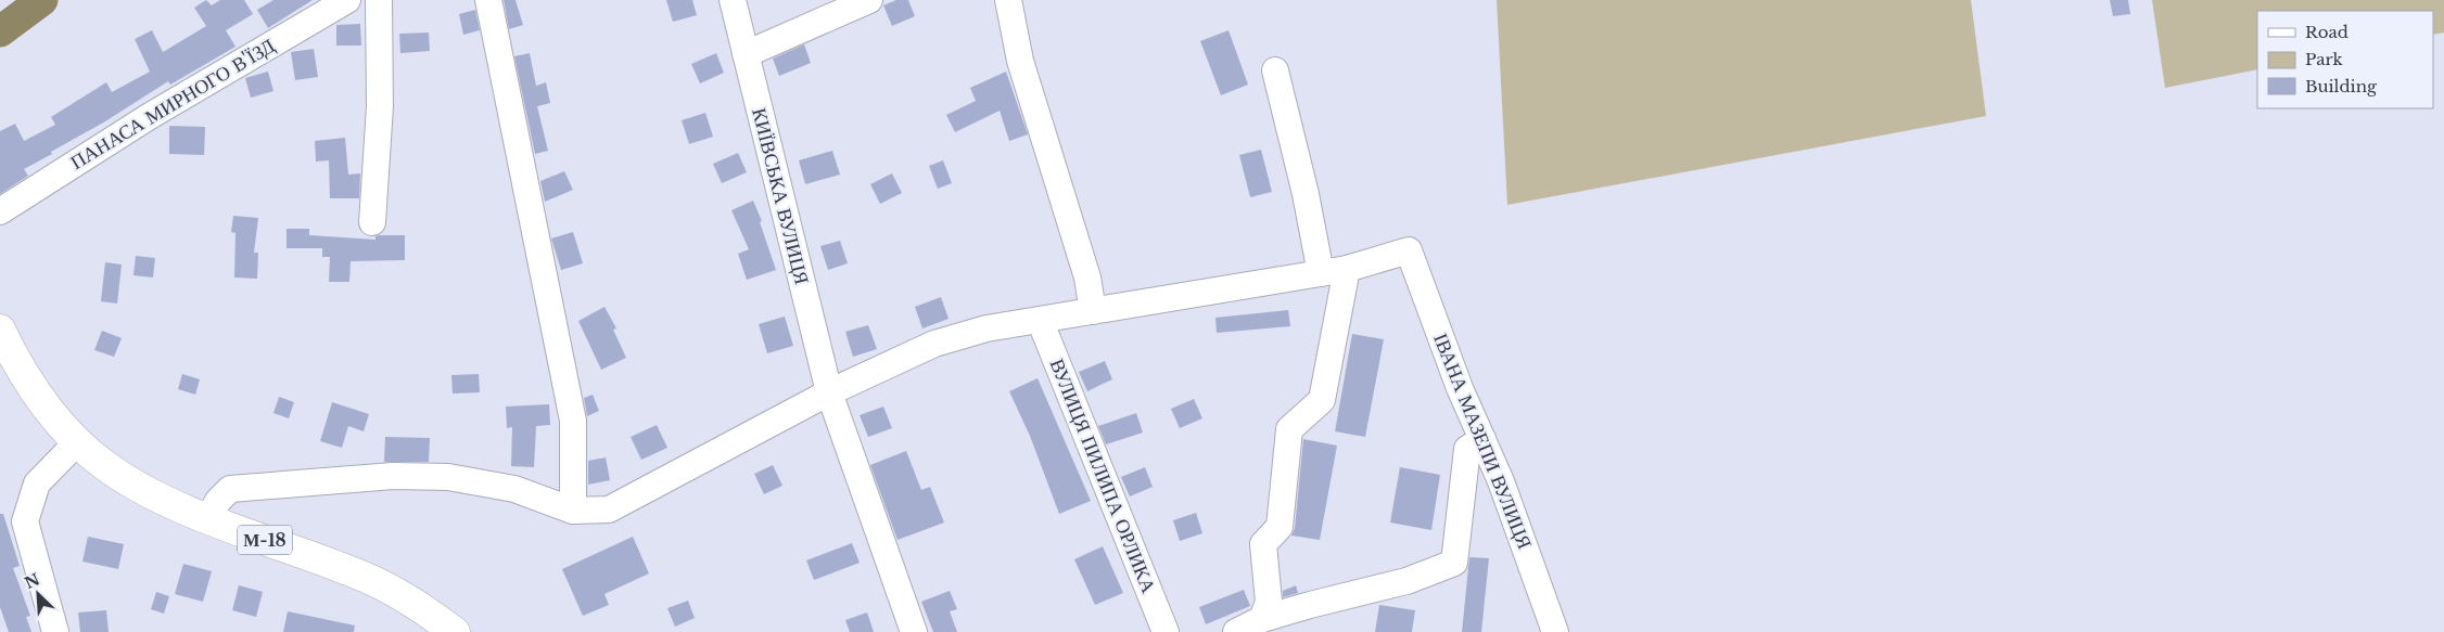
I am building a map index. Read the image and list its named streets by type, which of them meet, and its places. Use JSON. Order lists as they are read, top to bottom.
{
  "streets": {
    "highway": ["М-18"],
    "street": [
      "ПАНАСА МИРНОГО В'ЇЗД",
      "КИЇВСЬКА ВУЛИЦЯ",
      "ІВАНА МАЗЕПИ ВУЛИЦЯ",
      "ВУЛИЦЯ ПИЛИПА ОРЛИКА"
    ]
  },
  "legend": ["Road", "Park", "Building"],
  "north": "top left"
}
